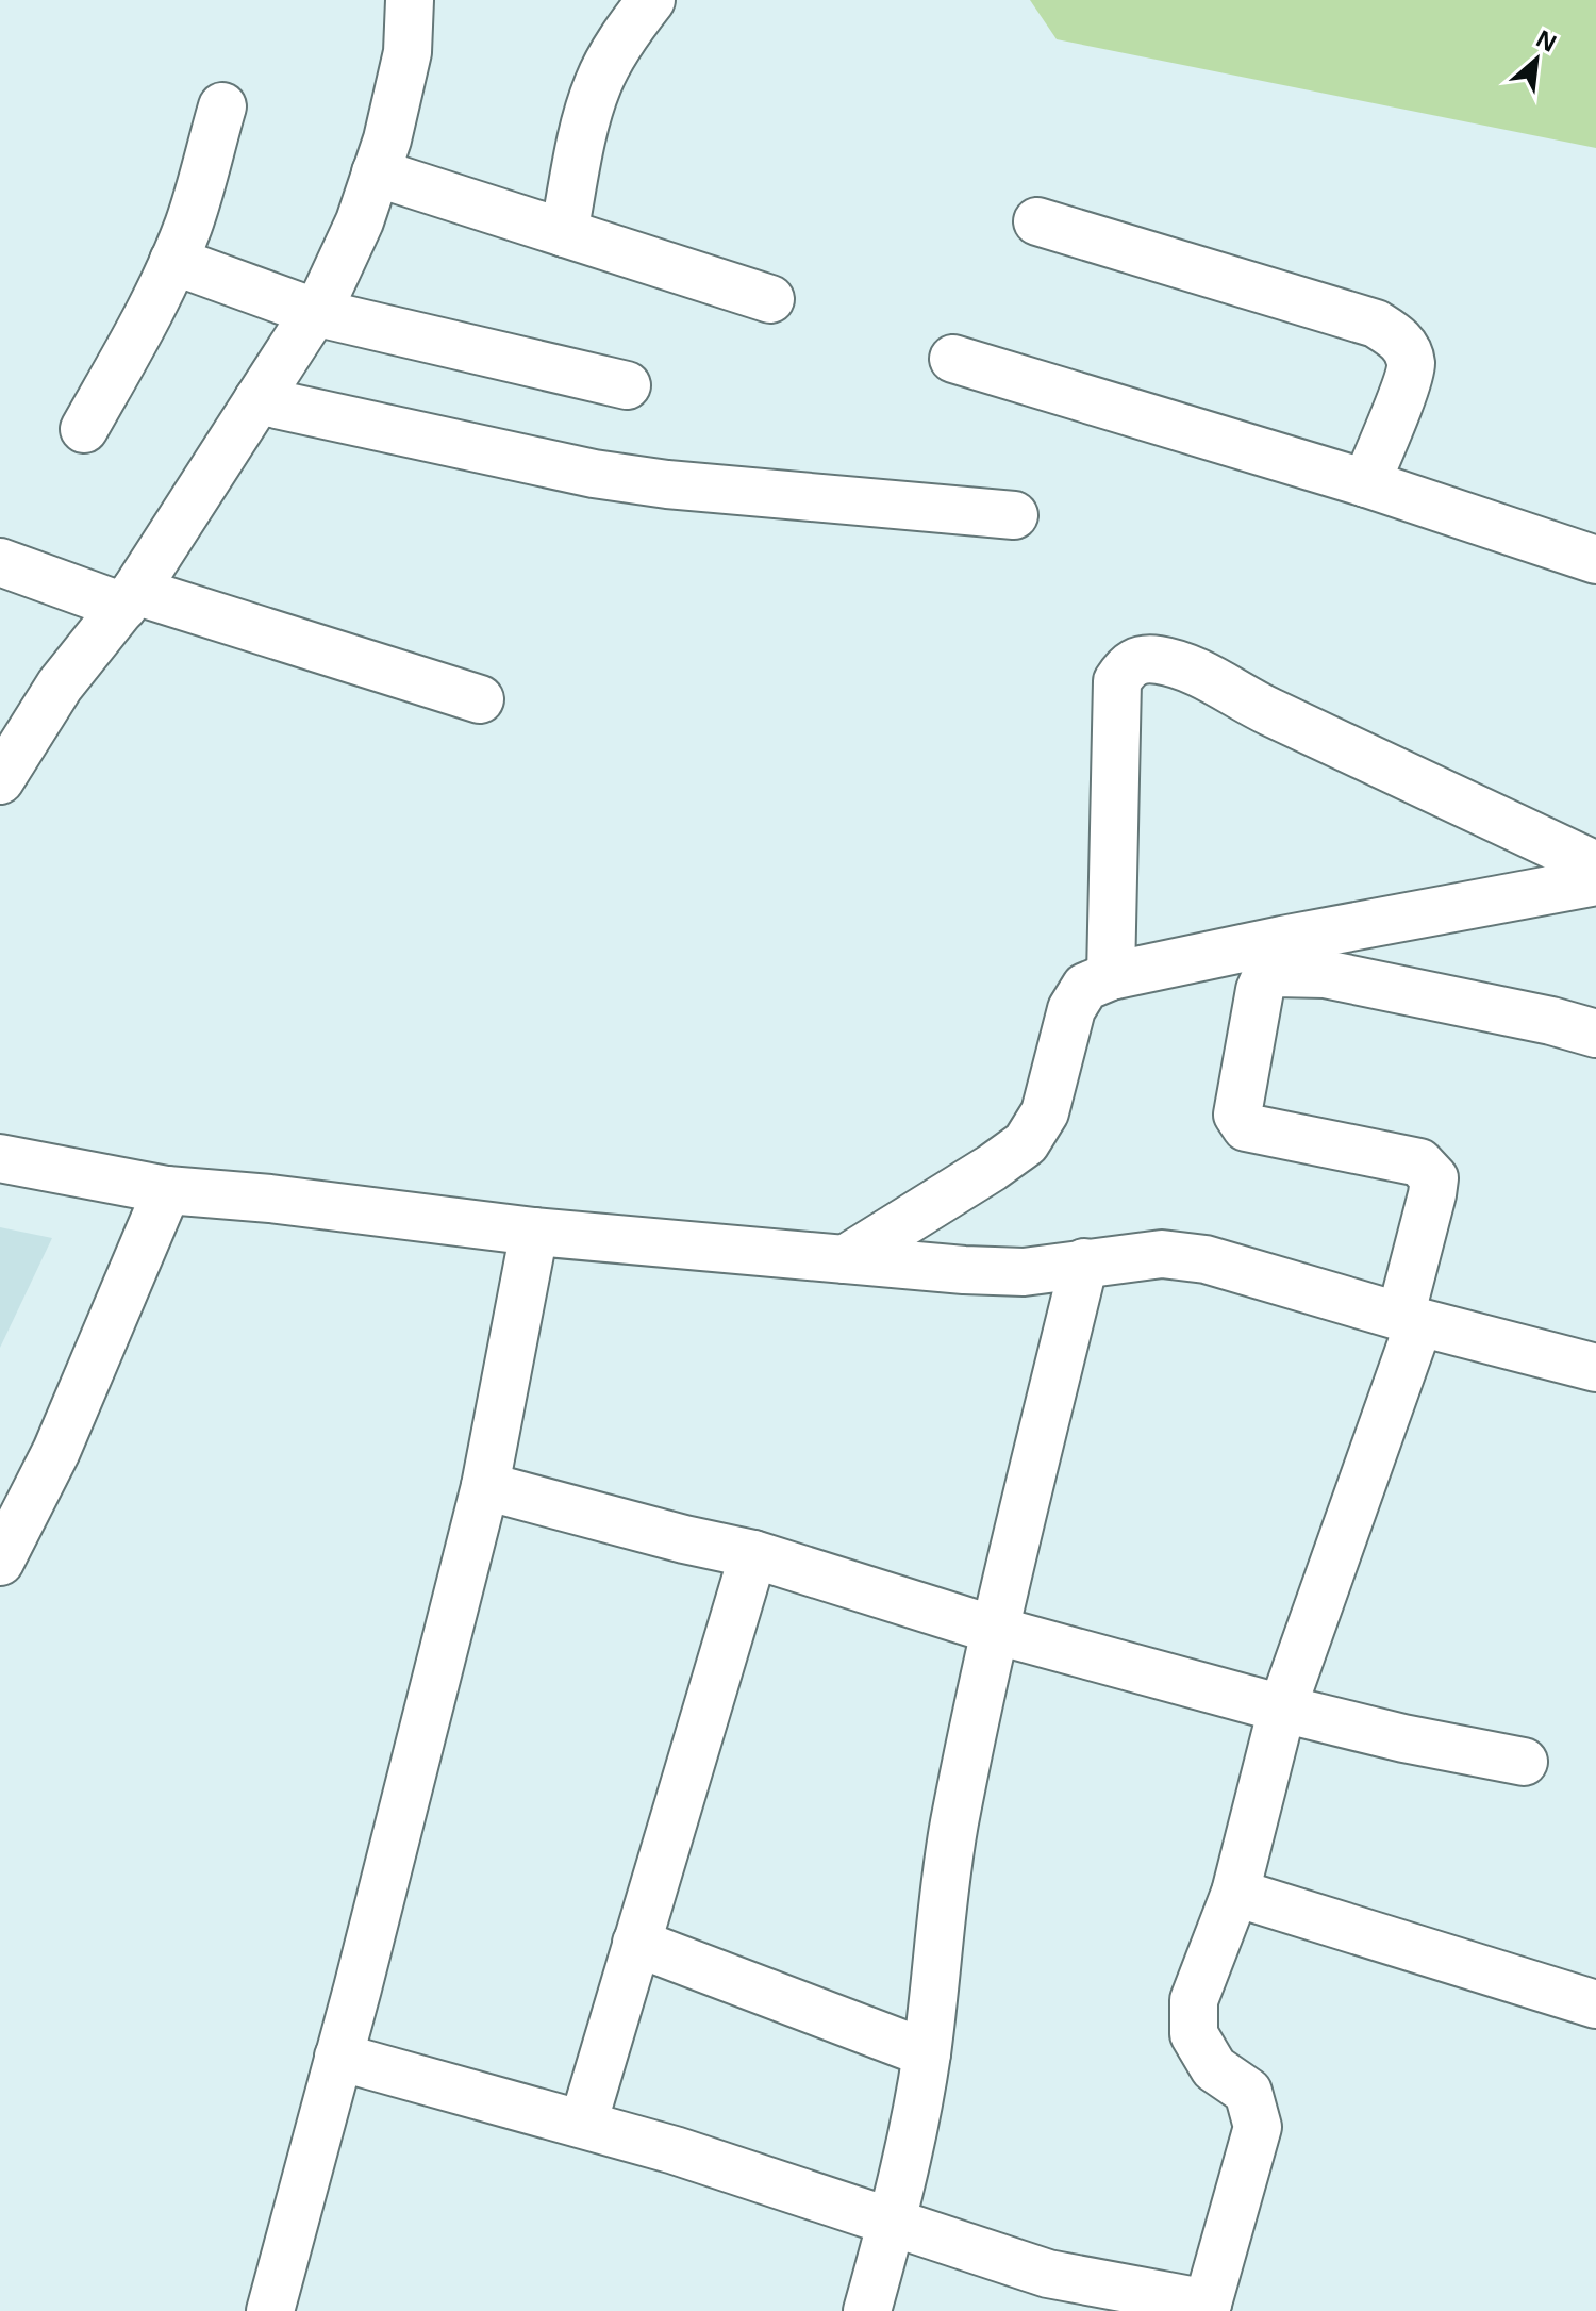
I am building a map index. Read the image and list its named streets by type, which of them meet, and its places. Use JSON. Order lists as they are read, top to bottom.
{
  "north": "top right"
}
